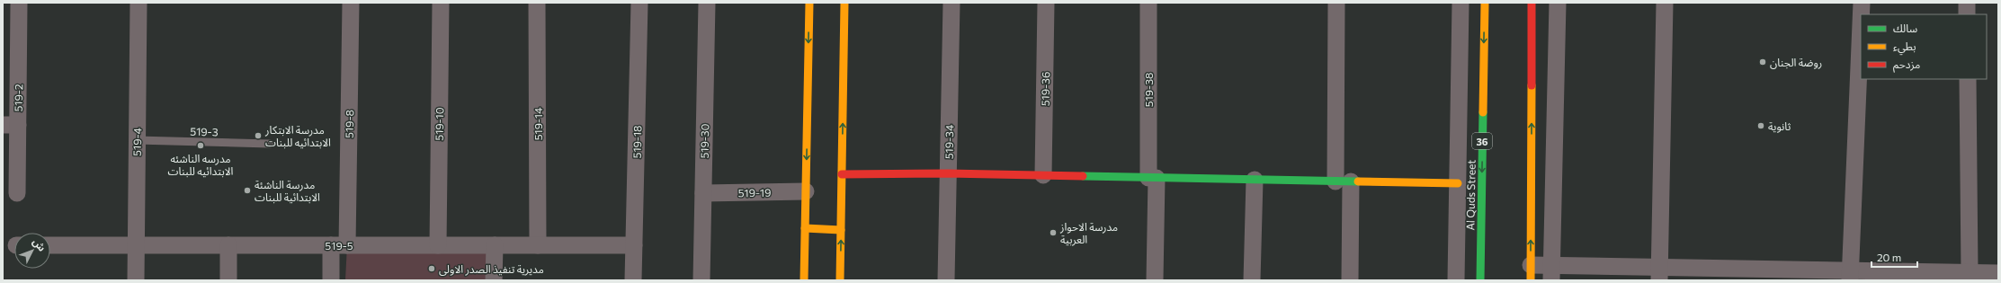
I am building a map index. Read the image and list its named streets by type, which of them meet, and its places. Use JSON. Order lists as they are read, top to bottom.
{
  "streets": {
    "street": [
      "519-36",
      "519-38",
      "519-2",
      "519-8",
      "519-10",
      "519-14",
      "519-30",
      "36",
      "519-4",
      "519-18",
      "519-34",
      "519-19",
      "Al Quds Street",
      "519-5"
    ],
    "lane": ["519-3"]
  },
  "crossings": [
    ["519-8", "519-5"],
    ["519-10", "519-5"],
    ["519-14", "519-5"],
    ["519-3", "519-4"],
    ["519-30", "519-19"],
    ["519-4", "519-5"],
    ["519-18", "519-5"]
  ],
  "places": [
    "روضة الجنان",
    "ثانوية",
    "مدرسة الابتكار الابتدائيه للبنات",
    "مدرسه الناشئه الابتدائيه للبنات",
    "مدرسة الناشئة الابتدائية للبنات",
    "مدرسة الاحواز العربية",
    "مديرية تنفيذ الصدر الاولى"
  ],
  "legend": ["سالك", "بطيء", "مزدحم"],
  "scale_bar": "20 m",
  "north": "top right"
}
